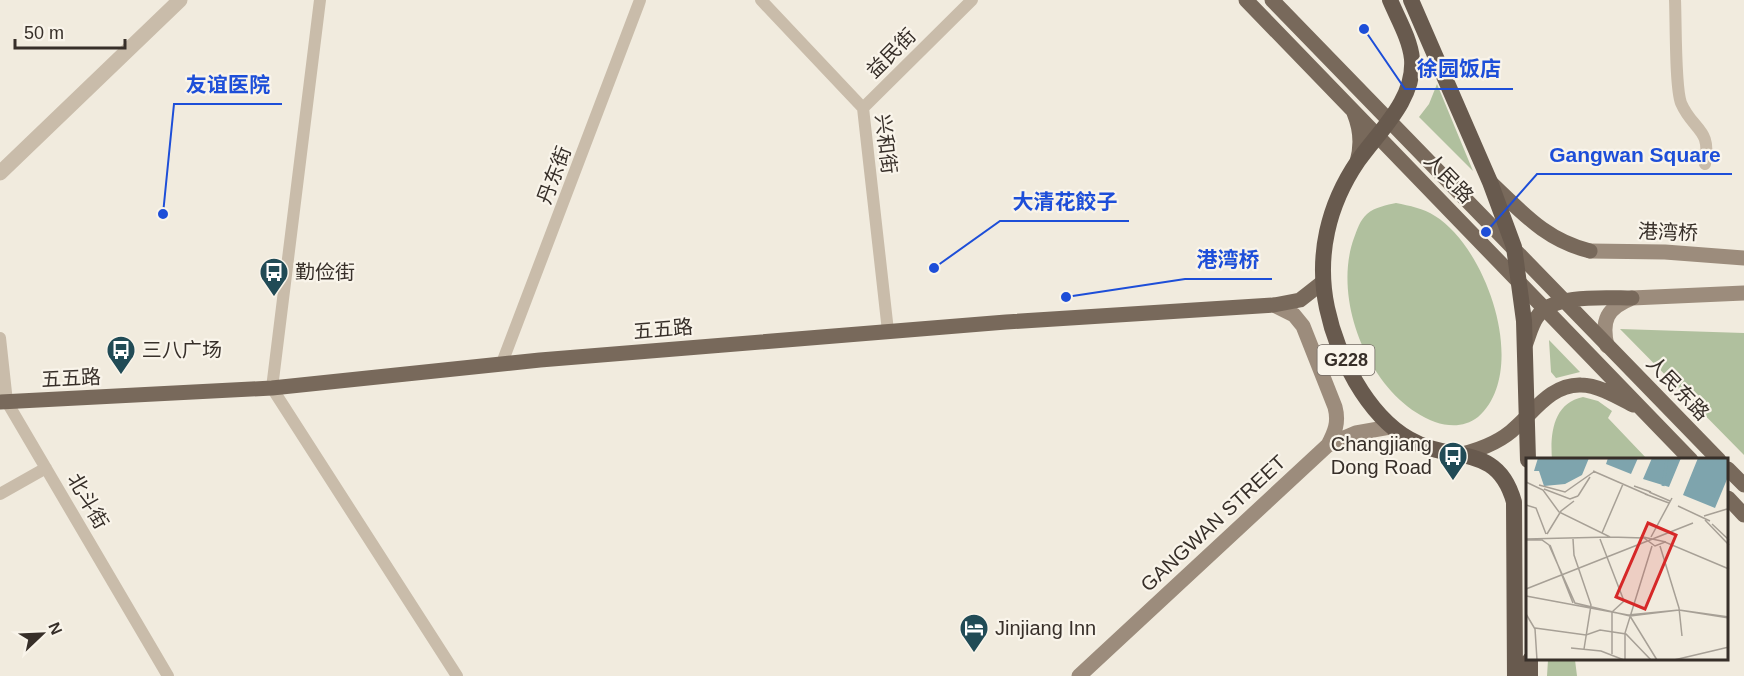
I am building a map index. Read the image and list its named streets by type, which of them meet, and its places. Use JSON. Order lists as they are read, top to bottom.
{
  "streets": {
    "highway": ["G228"],
    "main road": [
      "人民路",
      "港湾桥",
      "五五路",
      "人民东路",
      "GANGWAN STREET"
    ],
    "street": [
      "益民街",
      "兴和街",
      "丹东街",
      "北斗街"
    ]
  },
  "crossings": [
    ["益民街", "兴和街"],
    ["兴和街", "五五路"],
    ["丹东街", "五五路"],
    ["人民路", "G228"],
    ["人民路", "人民东路"],
    ["五五路", "G228"],
    ["五五路", "北斗街"],
    ["G228", "GANGWAN STREET"]
  ],
  "places": {
    "other": [
      "徐园饭店",
      "友谊医院",
      "Gangwan Square",
      "大清花餃子",
      "港湾桥"
    ],
    "bus stop": ["勤俭街", "三八广场", "Changjiang Dong Road"],
    "hotel": ["Jinjiang Inn"]
  },
  "scale_bar": "50 m",
  "north": "top right"
}
